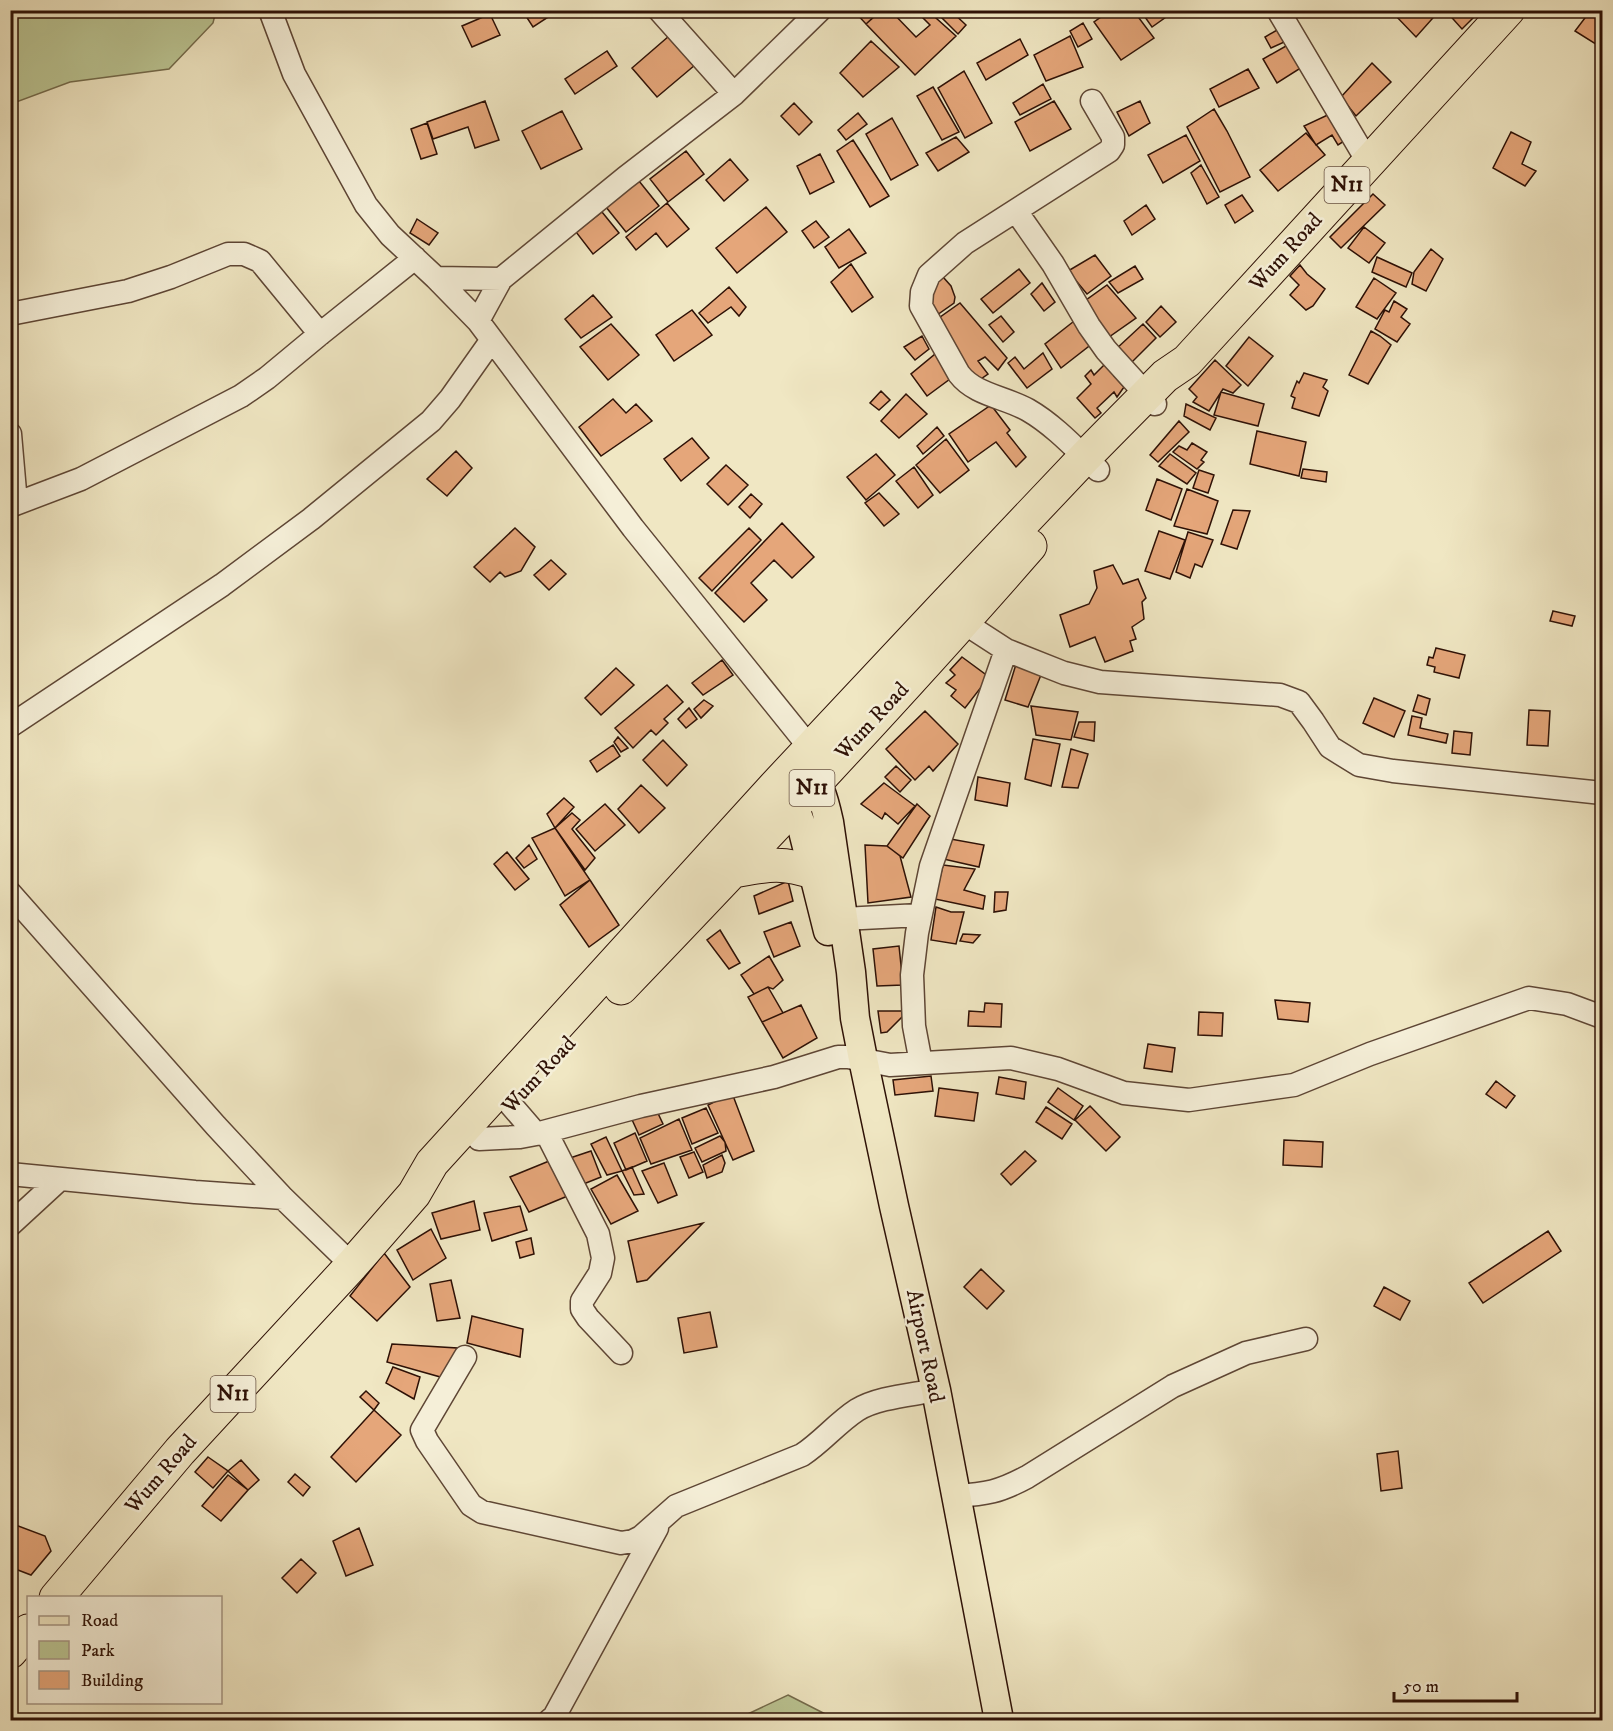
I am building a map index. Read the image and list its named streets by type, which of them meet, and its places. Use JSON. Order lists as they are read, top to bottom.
{
  "streets": {
    "highway": ["N11", "Wum Road"],
    "main road": ["Airport Road"]
  },
  "crossings": [
    ["Wum Road", "Airport Road"]
  ],
  "legend": ["Road", "Park", "Building"],
  "scale_bar": "50 m"
}
